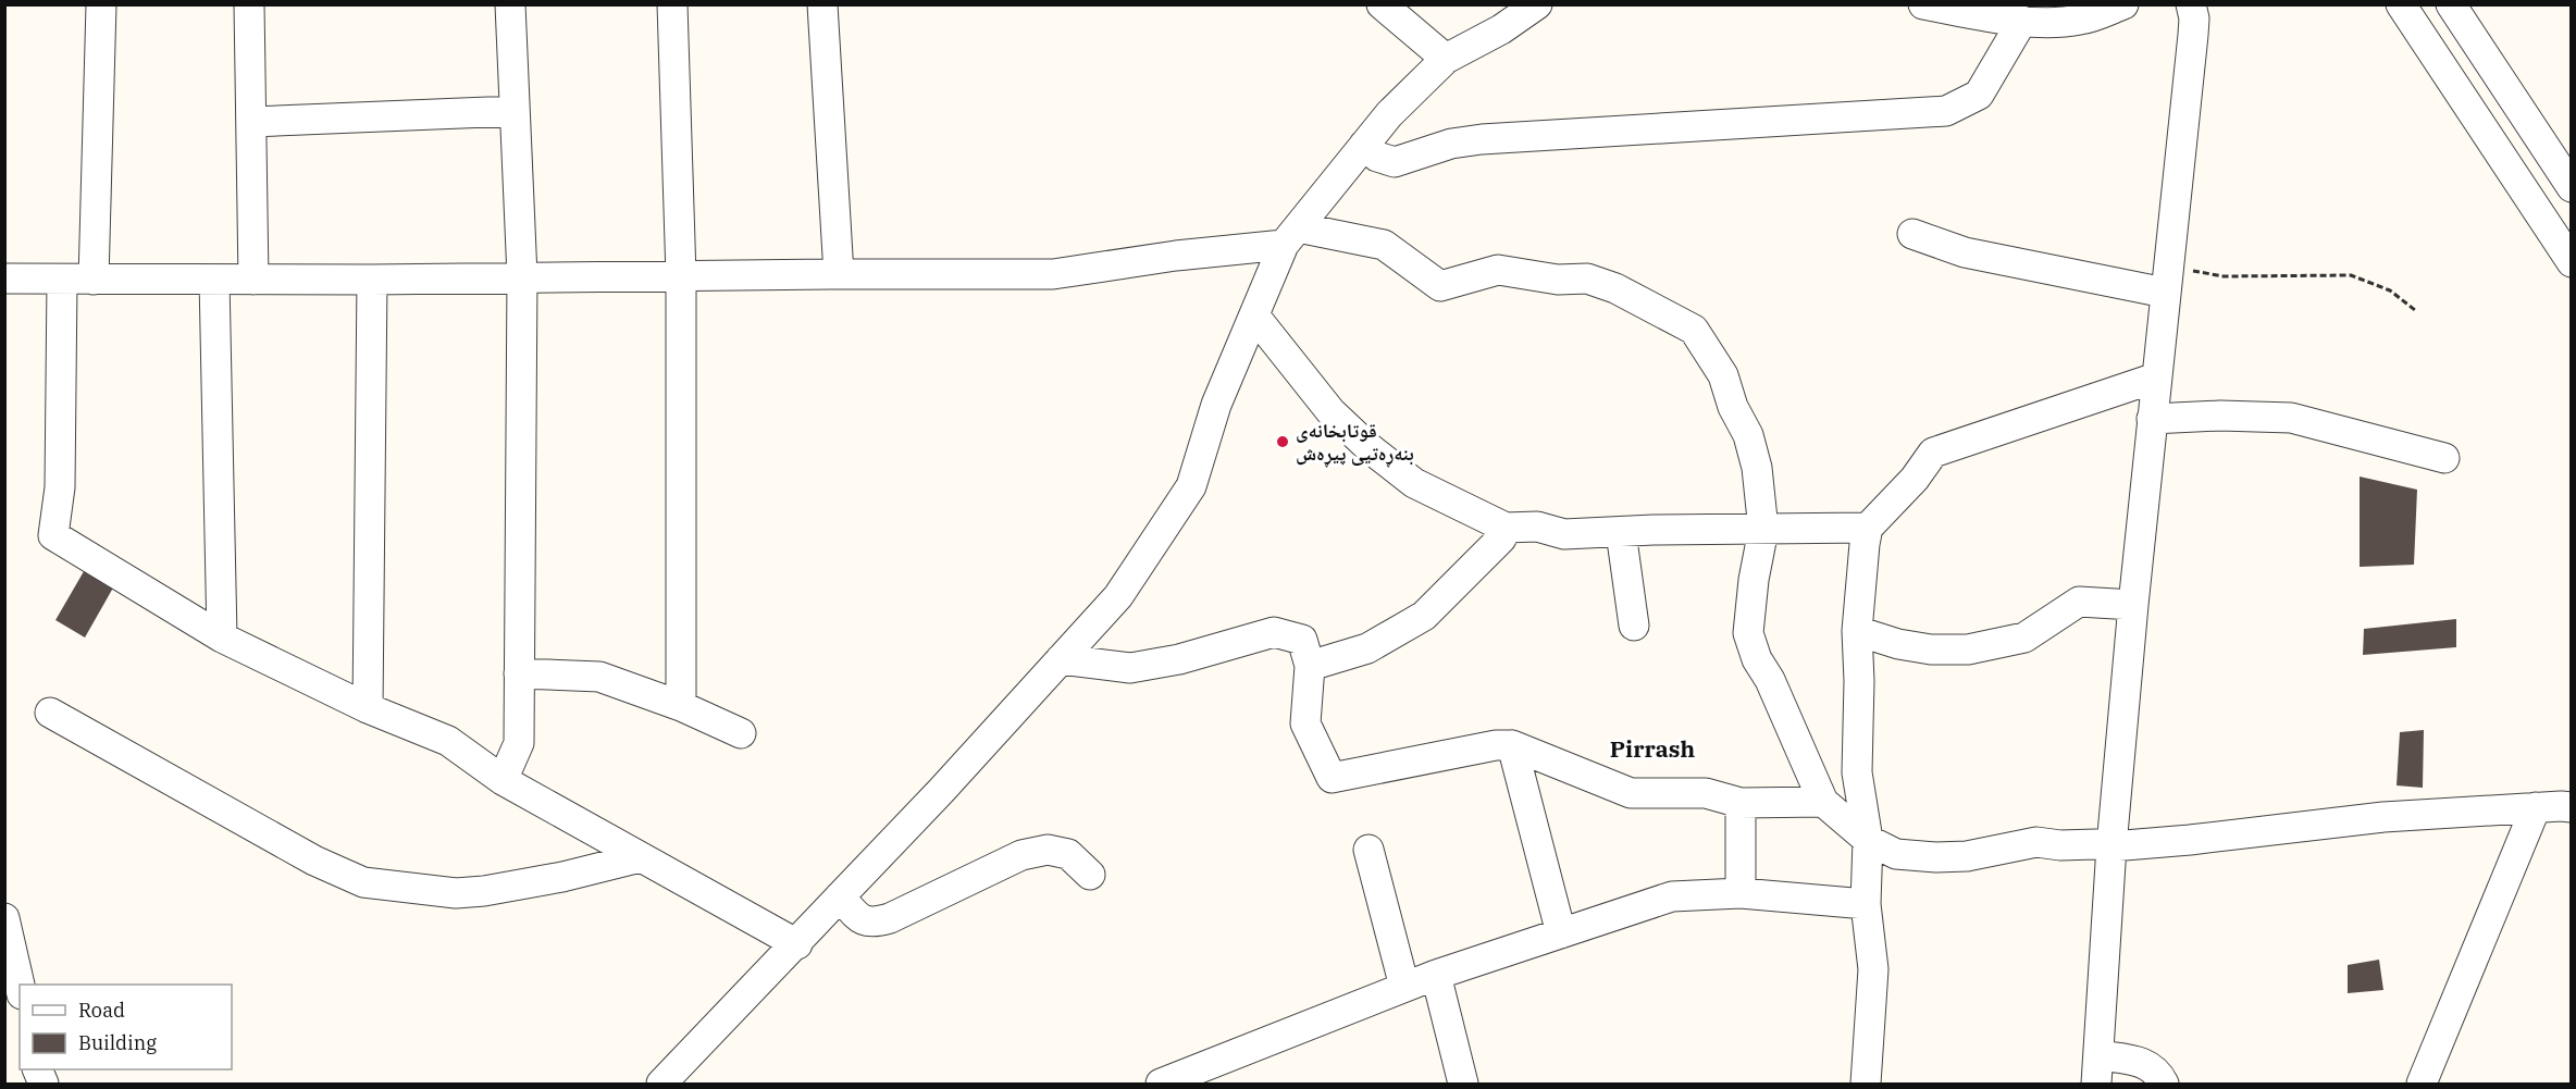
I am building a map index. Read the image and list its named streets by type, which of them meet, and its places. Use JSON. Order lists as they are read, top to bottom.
{
  "districts": ["Pirrash"],
  "places": ["قوتابخانەی بنەڕەتیی پیڕەش"],
  "legend": ["Road", "Building"]
}
